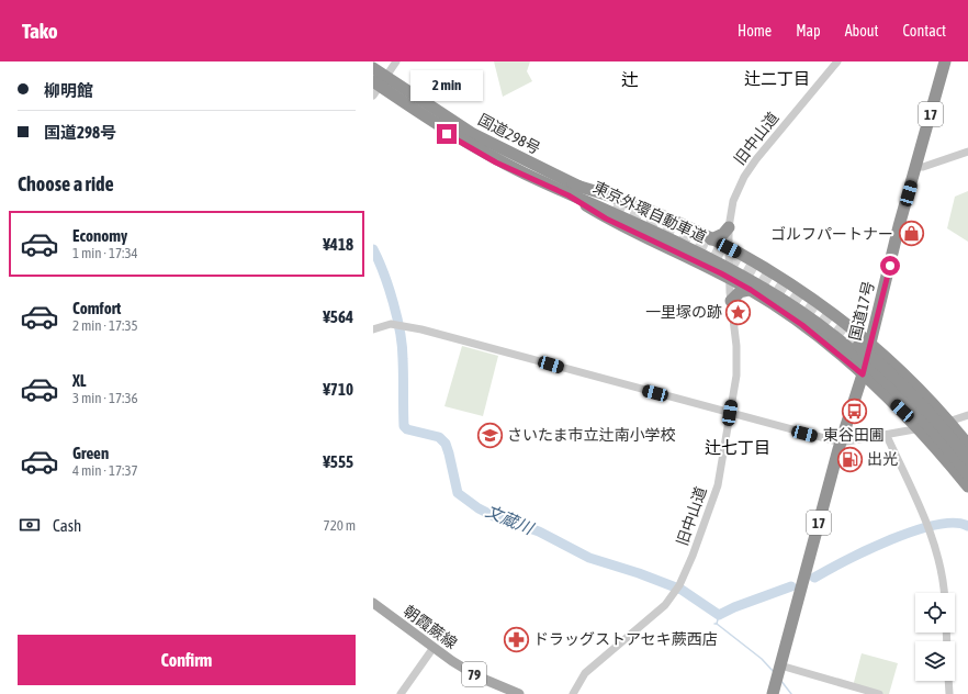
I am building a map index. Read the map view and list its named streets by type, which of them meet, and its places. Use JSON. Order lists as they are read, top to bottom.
{
  "streets": {
    "highway": [
      "17",
      "国道298号",
      "東京外環自動車道",
      "国道17号"
    ],
    "main road": ["朝霞蕨線", "79"],
    "street": ["旧中山道"]
  },
  "crossings": [
    ["国道298号", "東京外環自動車道"]
  ],
  "districts": ["辻二丁目", "辻", "辻七丁目"],
  "water": ["文蔵川"],
  "places": {
    "shop": ["ゴルフパートナー"],
    "place": ["一里塚の跡"],
    "bus stop": ["東谷田圃"],
    "school or university": ["さいたま市立辻南小学校"],
    "fuel station": ["出光"],
    "pharmacy": ["ドラッグストアセキ蕨西店"]
  },
  "page": {
    "header": "Tako",
    "nav": [
      "Home",
      "Map",
      "About",
      "Contact"
    ],
    "banner": ["柳明館", "国道298号"],
    "bubble": "2 min",
    "heading": "Choose a ride",
    "list": [
      {
        "name": "Economy",
        "note": "1 min · 17:34",
        "value": "¥418"
      },
      {
        "name": "Comfort",
        "note": "2 min · 17:35",
        "value": "¥564"
      },
      {
        "name": "XL",
        "note": "3 min · 17:36",
        "value": "¥710"
      },
      {
        "name": "Green",
        "note": "4 min · 17:37",
        "value": "¥555"
      }
    ],
    "pay": ["Cash", "720 m"],
    "buttons": "Confirm"
  }
}
